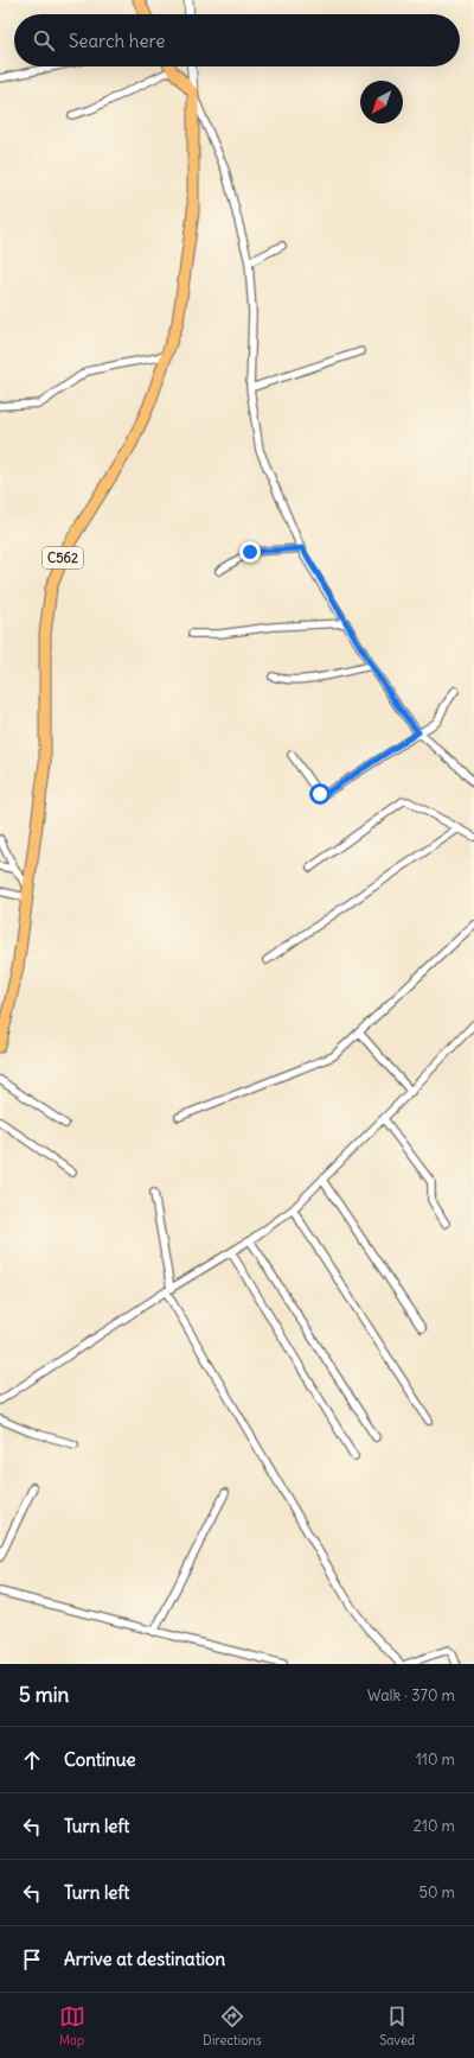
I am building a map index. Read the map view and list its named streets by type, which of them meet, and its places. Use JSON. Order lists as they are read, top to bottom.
{
  "streets": {
    "main road": ["C562"]
  },
  "north": "bottom left",
  "page": {
    "search": "Search here",
    "heading": ["5 min", "Walk · 370 m"],
    "list": [
      ["Continue", "110 m"],
      ["Turn left", "210 m"],
      ["Turn left", "50 m"],
      "Arrive at destination"
    ],
    "nav": ["Map", "Directions", "Saved"]
  }
}
